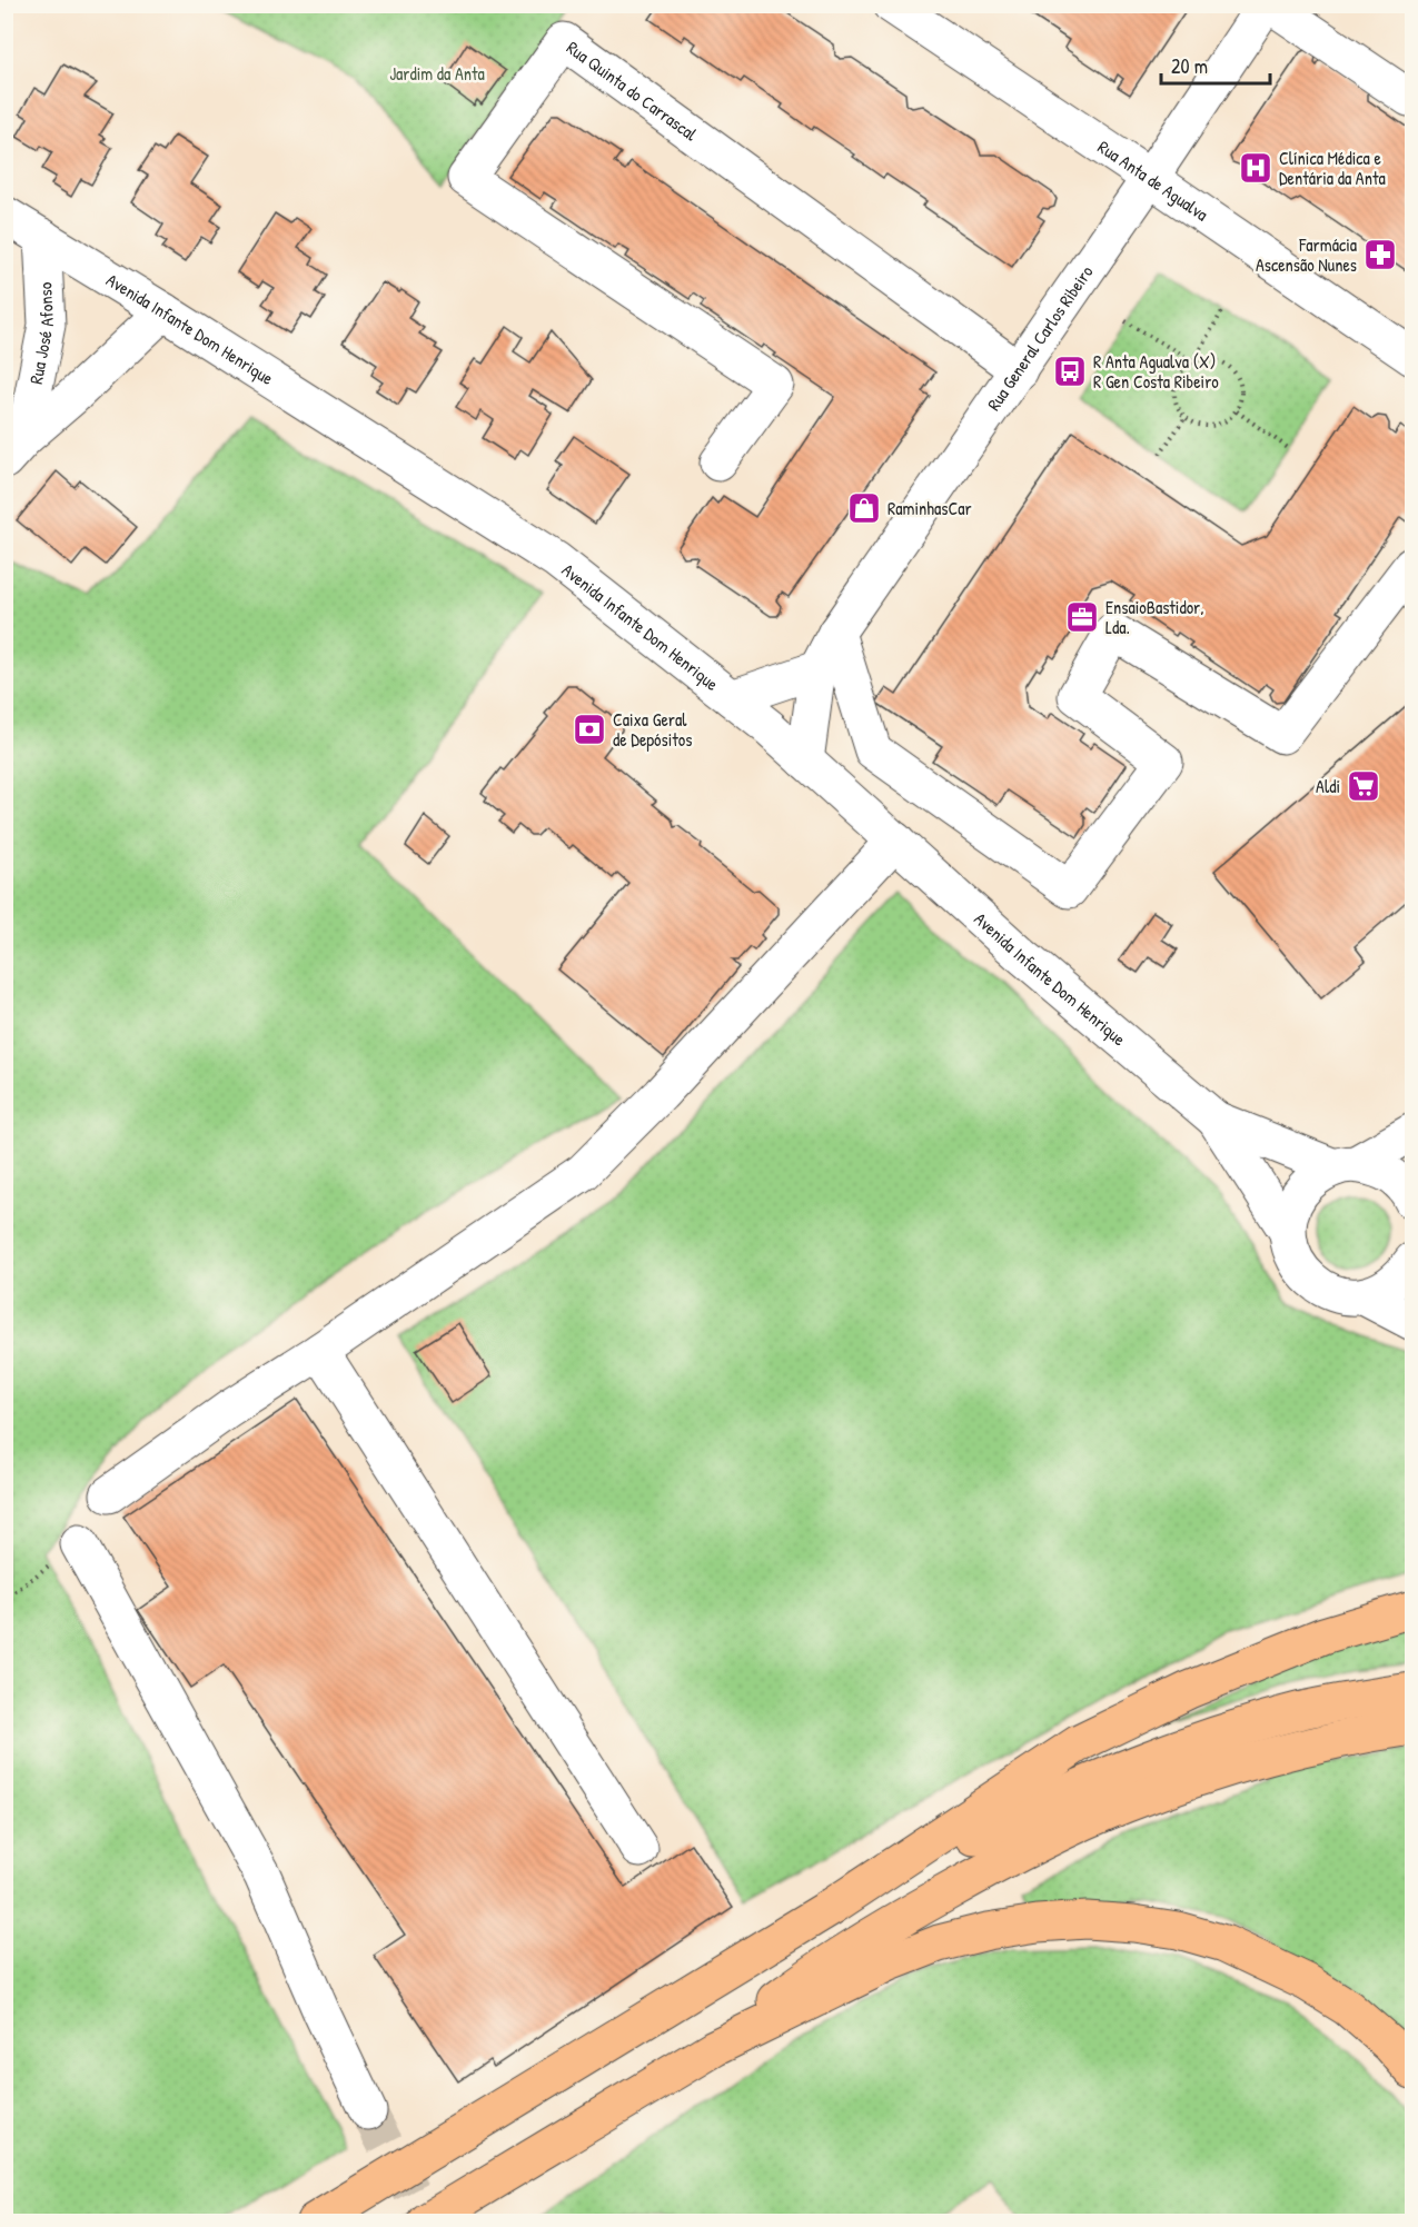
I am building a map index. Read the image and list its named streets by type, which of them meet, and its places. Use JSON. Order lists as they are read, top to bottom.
{
  "streets": {
    "street": [
      "Rua Quinta do Carrascal",
      "Rua Anta de Agualva",
      "Avenida Infante Dom Henrique",
      "Rua José Afonso",
      "Rua General Carlos Ribeiro"
    ]
  },
  "crossings": [
    ["Rua Quinta do Carrascal", "Rua General Carlos Ribeiro"],
    ["Rua Anta de Agualva", "Rua General Carlos Ribeiro"],
    ["Avenida Infante Dom Henrique", "Rua José Afonso"],
    ["Avenida Infante Dom Henrique", "Rua General Carlos Ribeiro"]
  ],
  "parks": ["Jardim da Anta"],
  "places": {
    "hospital": ["Clínica Médica e Dentária da Anta"],
    "pharmacy": ["Farmácia Ascensão Nunes"],
    "bus stop": ["R Anta Agualva (X) R Gen Costa Ribeiro"],
    "shop": ["RaminhasCar"],
    "office": ["EnsaioBastidor, Lda."],
    "bank": ["Caixa Geral de Depósitos"],
    "supermarket": ["Aldi"]
  },
  "scale_bar": "20 m"
}
